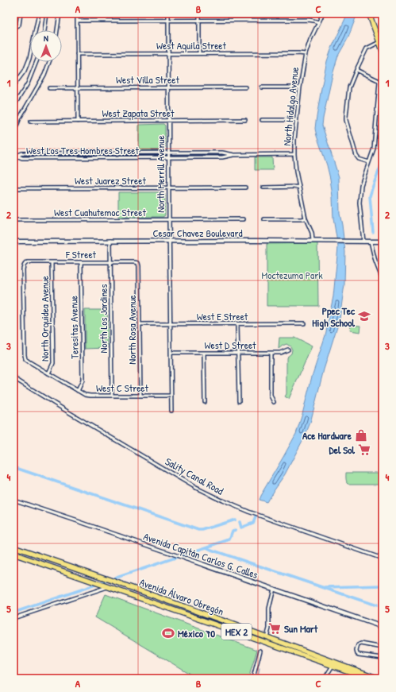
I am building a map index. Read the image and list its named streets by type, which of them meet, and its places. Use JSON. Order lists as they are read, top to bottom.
{
  "streets": {
    "highway": ["Avenida Álvaro Obregón", "MEX 2"],
    "street": [
      "West Aquila Street",
      "West Villa Street",
      "North Hidalgo Avenue",
      "West Zapata Street",
      "West Los Tres Hombres Street",
      "North Merrill Avenue",
      "West Juarez Street",
      "West Cuahutemoc Street",
      "Cesar Chavez Boulevard",
      "F Street",
      "West E Street",
      "North Orquidea Avenue",
      "North Los Jardines",
      "Teresitas Avenue",
      "North Rosa Avenue",
      "West D Street",
      "West C Street",
      "Sality Canal Road",
      "Avenida Capitán Carlos G. Calles"
    ]
  },
  "crossings": [
    ["West Aquila Street", "North Hidalgo Avenue"],
    ["West Aquila Street", "North Merrill Avenue"],
    ["West Villa Street", "North Merrill Avenue"],
    ["North Hidalgo Avenue", "West Los Tres Hombres Street"],
    ["North Hidalgo Avenue", "Cesar Chavez Boulevard"],
    ["West Zapata Street", "North Merrill Avenue"],
    ["West Los Tres Hombres Street", "North Merrill Avenue"],
    ["North Merrill Avenue", "West Juarez Street"],
    ["North Merrill Avenue", "West Cuahutemoc Street"],
    ["North Merrill Avenue", "Cesar Chavez Boulevard"],
    ["North Merrill Avenue", "West E Street"],
    ["North Merrill Avenue", "West D Street"],
    ["North Merrill Avenue", "West C Street"],
    ["Cesar Chavez Boulevard", "North Los Jardines"],
    ["F Street", "North Orquidea Avenue"],
    ["F Street", "North Los Jardines"],
    ["F Street", "Teresitas Avenue"],
    ["F Street", "North Rosa Avenue"],
    ["F Street", "West C Street"],
    ["West E Street", "North Rosa Avenue"],
    ["North Orquidea Avenue", "West C Street"],
    ["North Los Jardines", "West C Street"],
    ["Teresitas Avenue", "West C Street"],
    ["North Rosa Avenue", "West C Street"]
  ],
  "parks": ["Moctezuma Park"],
  "places": {
    "school or university": ["Ppec Tec High School"],
    "shop": ["Ace Hardware"],
    "supermarket": ["Del Sol", "Sun Mart"],
    "sports": ["México 70"]
  },
  "north": "top",
  "grid": {
    "columns": ["A", "B", "C"],
    "rows": [
      "1",
      "2",
      "3",
      "4",
      "5"
    ]
  }
}
